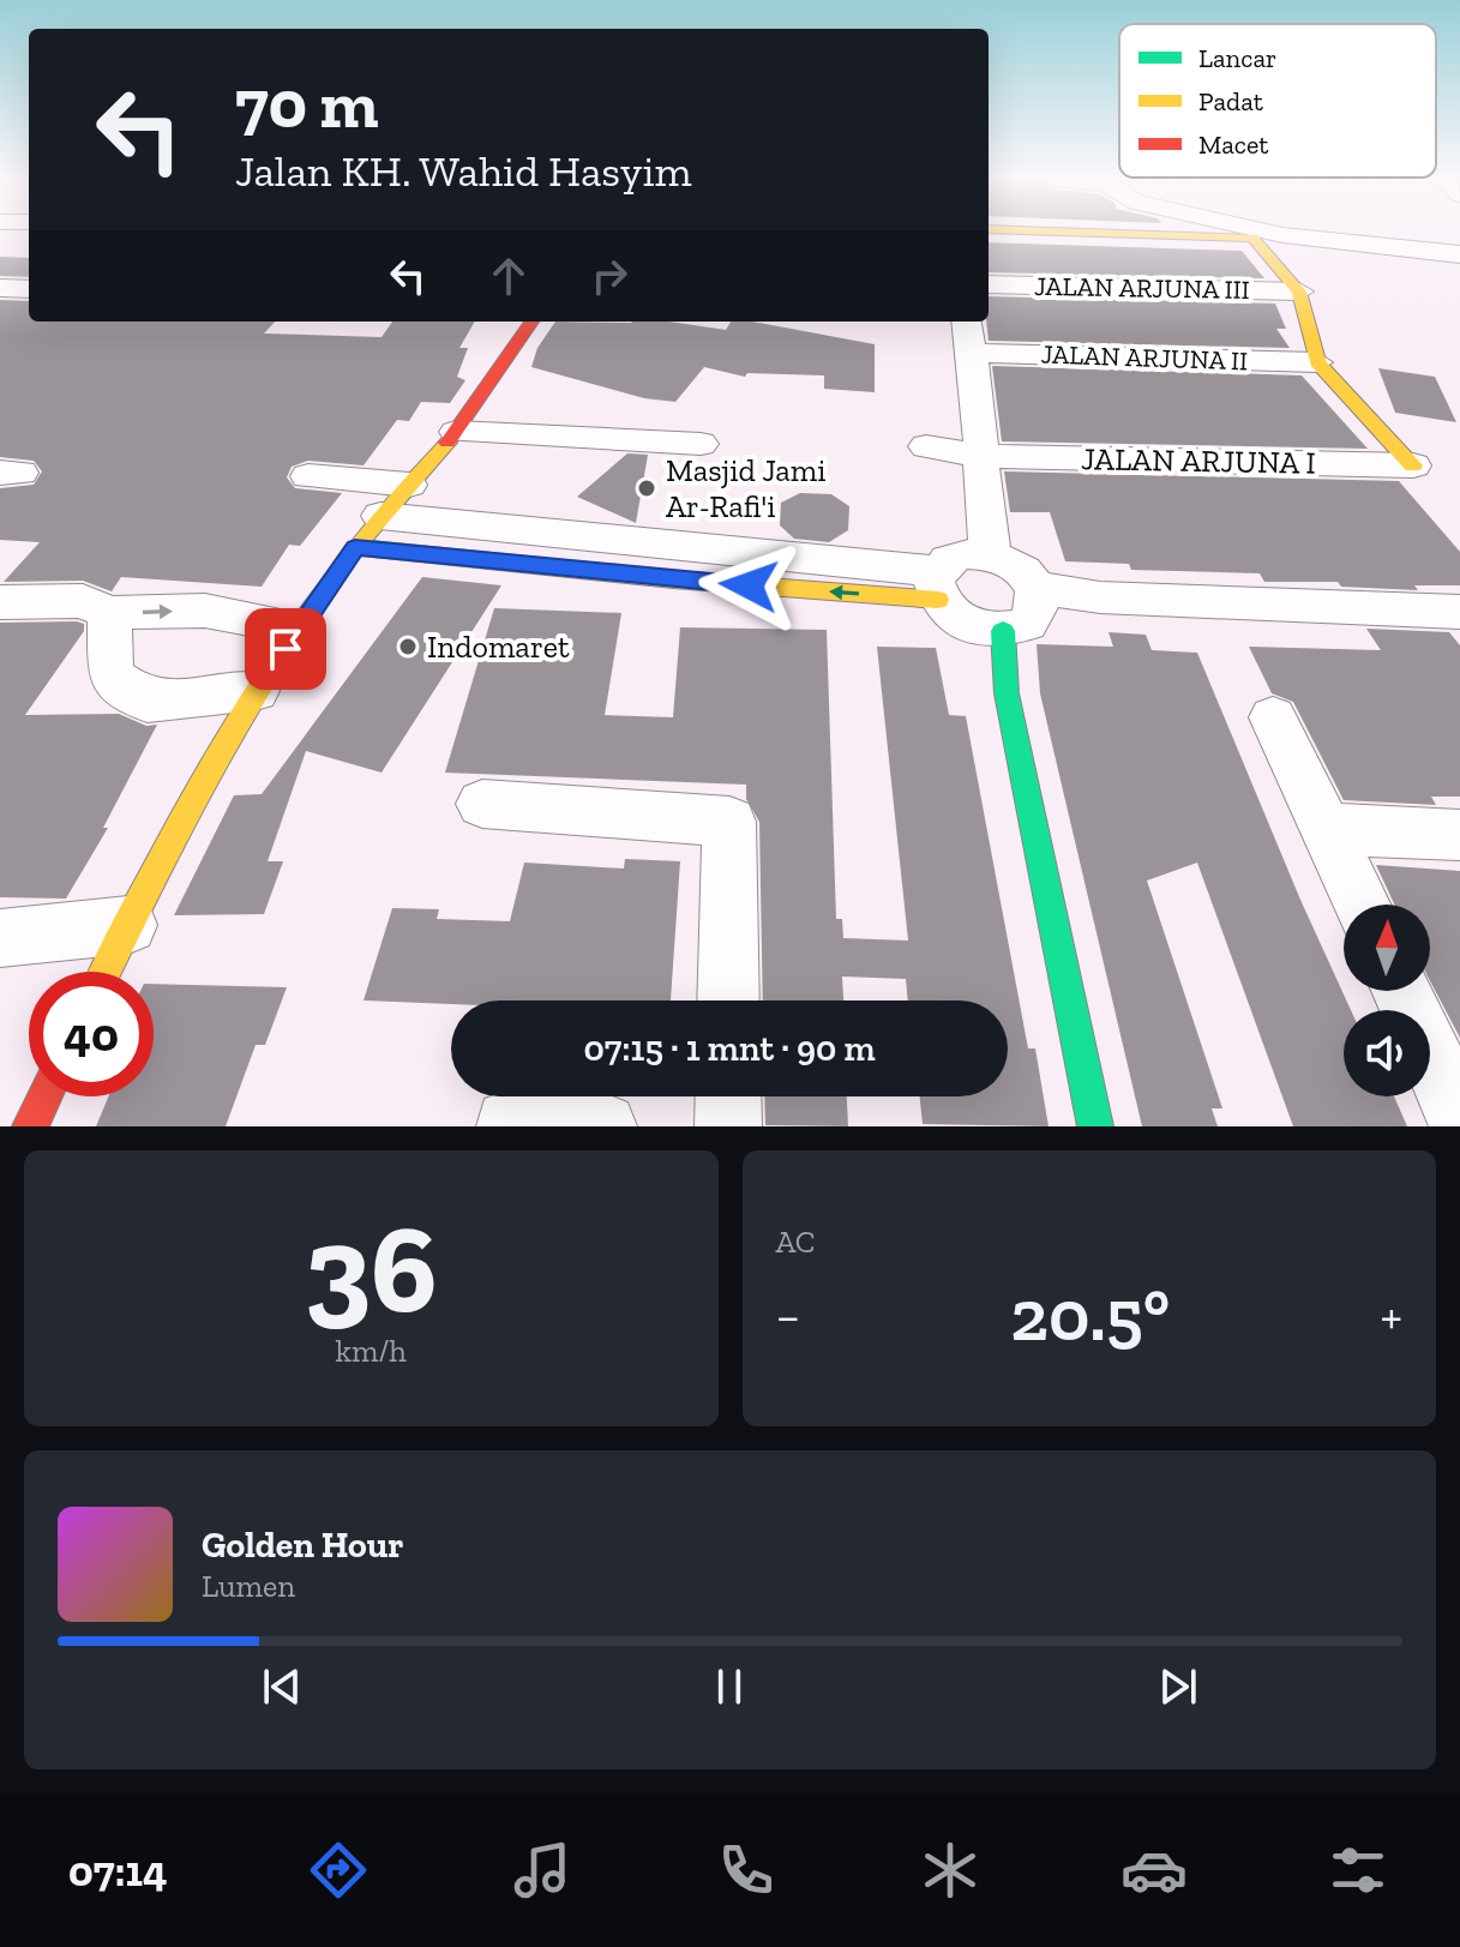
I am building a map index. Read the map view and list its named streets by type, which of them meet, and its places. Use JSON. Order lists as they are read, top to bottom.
{
  "streets": {
    "street": ["JALAN ARJUNA III", "JALAN ARJUNA II", "JALAN ARJUNA I"]
  },
  "places": ["Masjid Jami Ar-Rafi'i", "Indomaret"],
  "legend": ["Lancar", "Padat", "Macet"],
  "north": "top",
  "page": {
    "turn": ["70 m", "Jalan KH. Wahid Hasyim"],
    "limit": "40",
    "trip": "07:15 · 1 mnt · 90 m",
    "tile": [
      ["36", "km/h"],
      "AC"
    ],
    "heat": ["−", "20.5°", "+"],
    "song": ["Golden Hour", "Lumen"],
    "tabs": "07:14"
  }
}
